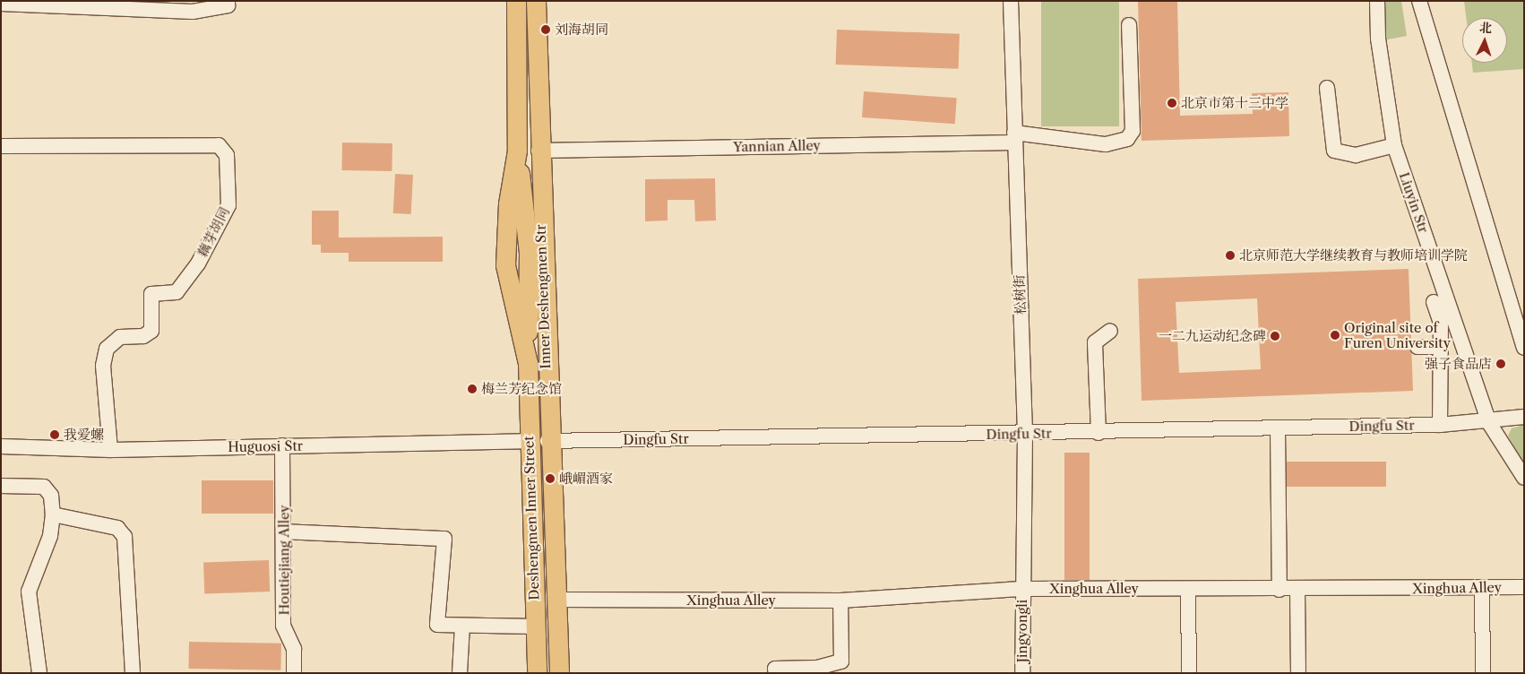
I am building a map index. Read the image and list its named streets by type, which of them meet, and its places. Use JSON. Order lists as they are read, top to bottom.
{
  "streets": {
    "main road": ["Inner Deshengmen Str", "Deshengmen Inner Street"],
    "street": [
      "Yannian Alley",
      "Liuyin Str",
      "藕芽胡同",
      "松树街",
      "Dingfu Str",
      "Huguosi Str",
      "Houtiejiang Alley",
      "Xinghua Alley",
      "Jingyongli"
    ]
  },
  "crossings": [
    ["Yannian Alley", "松树街"],
    ["Yannian Alley", "Inner Deshengmen Str"],
    ["Liuyin Str", "Dingfu Str"],
    ["藕芽胡同", "Huguosi Str"],
    ["松树街", "Dingfu Str"],
    ["松树街", "Xinghua Alley"],
    ["松树街", "Jingyongli"],
    ["Inner Deshengmen Str", "Dingfu Str"],
    ["Inner Deshengmen Str", "Deshengmen Inner Street"],
    ["Inner Deshengmen Str", "Xinghua Alley"],
    ["Huguosi Str", "Deshengmen Inner Street"],
    ["Huguosi Str", "Houtiejiang Alley"],
    ["Xinghua Alley", "Jingyongli"]
  ],
  "places": [
    "刘海胡同",
    "北京市第十三中学",
    "北京师范大学继续教育与教师培训学院",
    "Original site of Furen University",
    "一二九运动纪念碑",
    "强子食品店",
    "梅兰芳纪念馆",
    "我爱螺",
    "峨嵋酒家"
  ],
  "north": "top"
}
